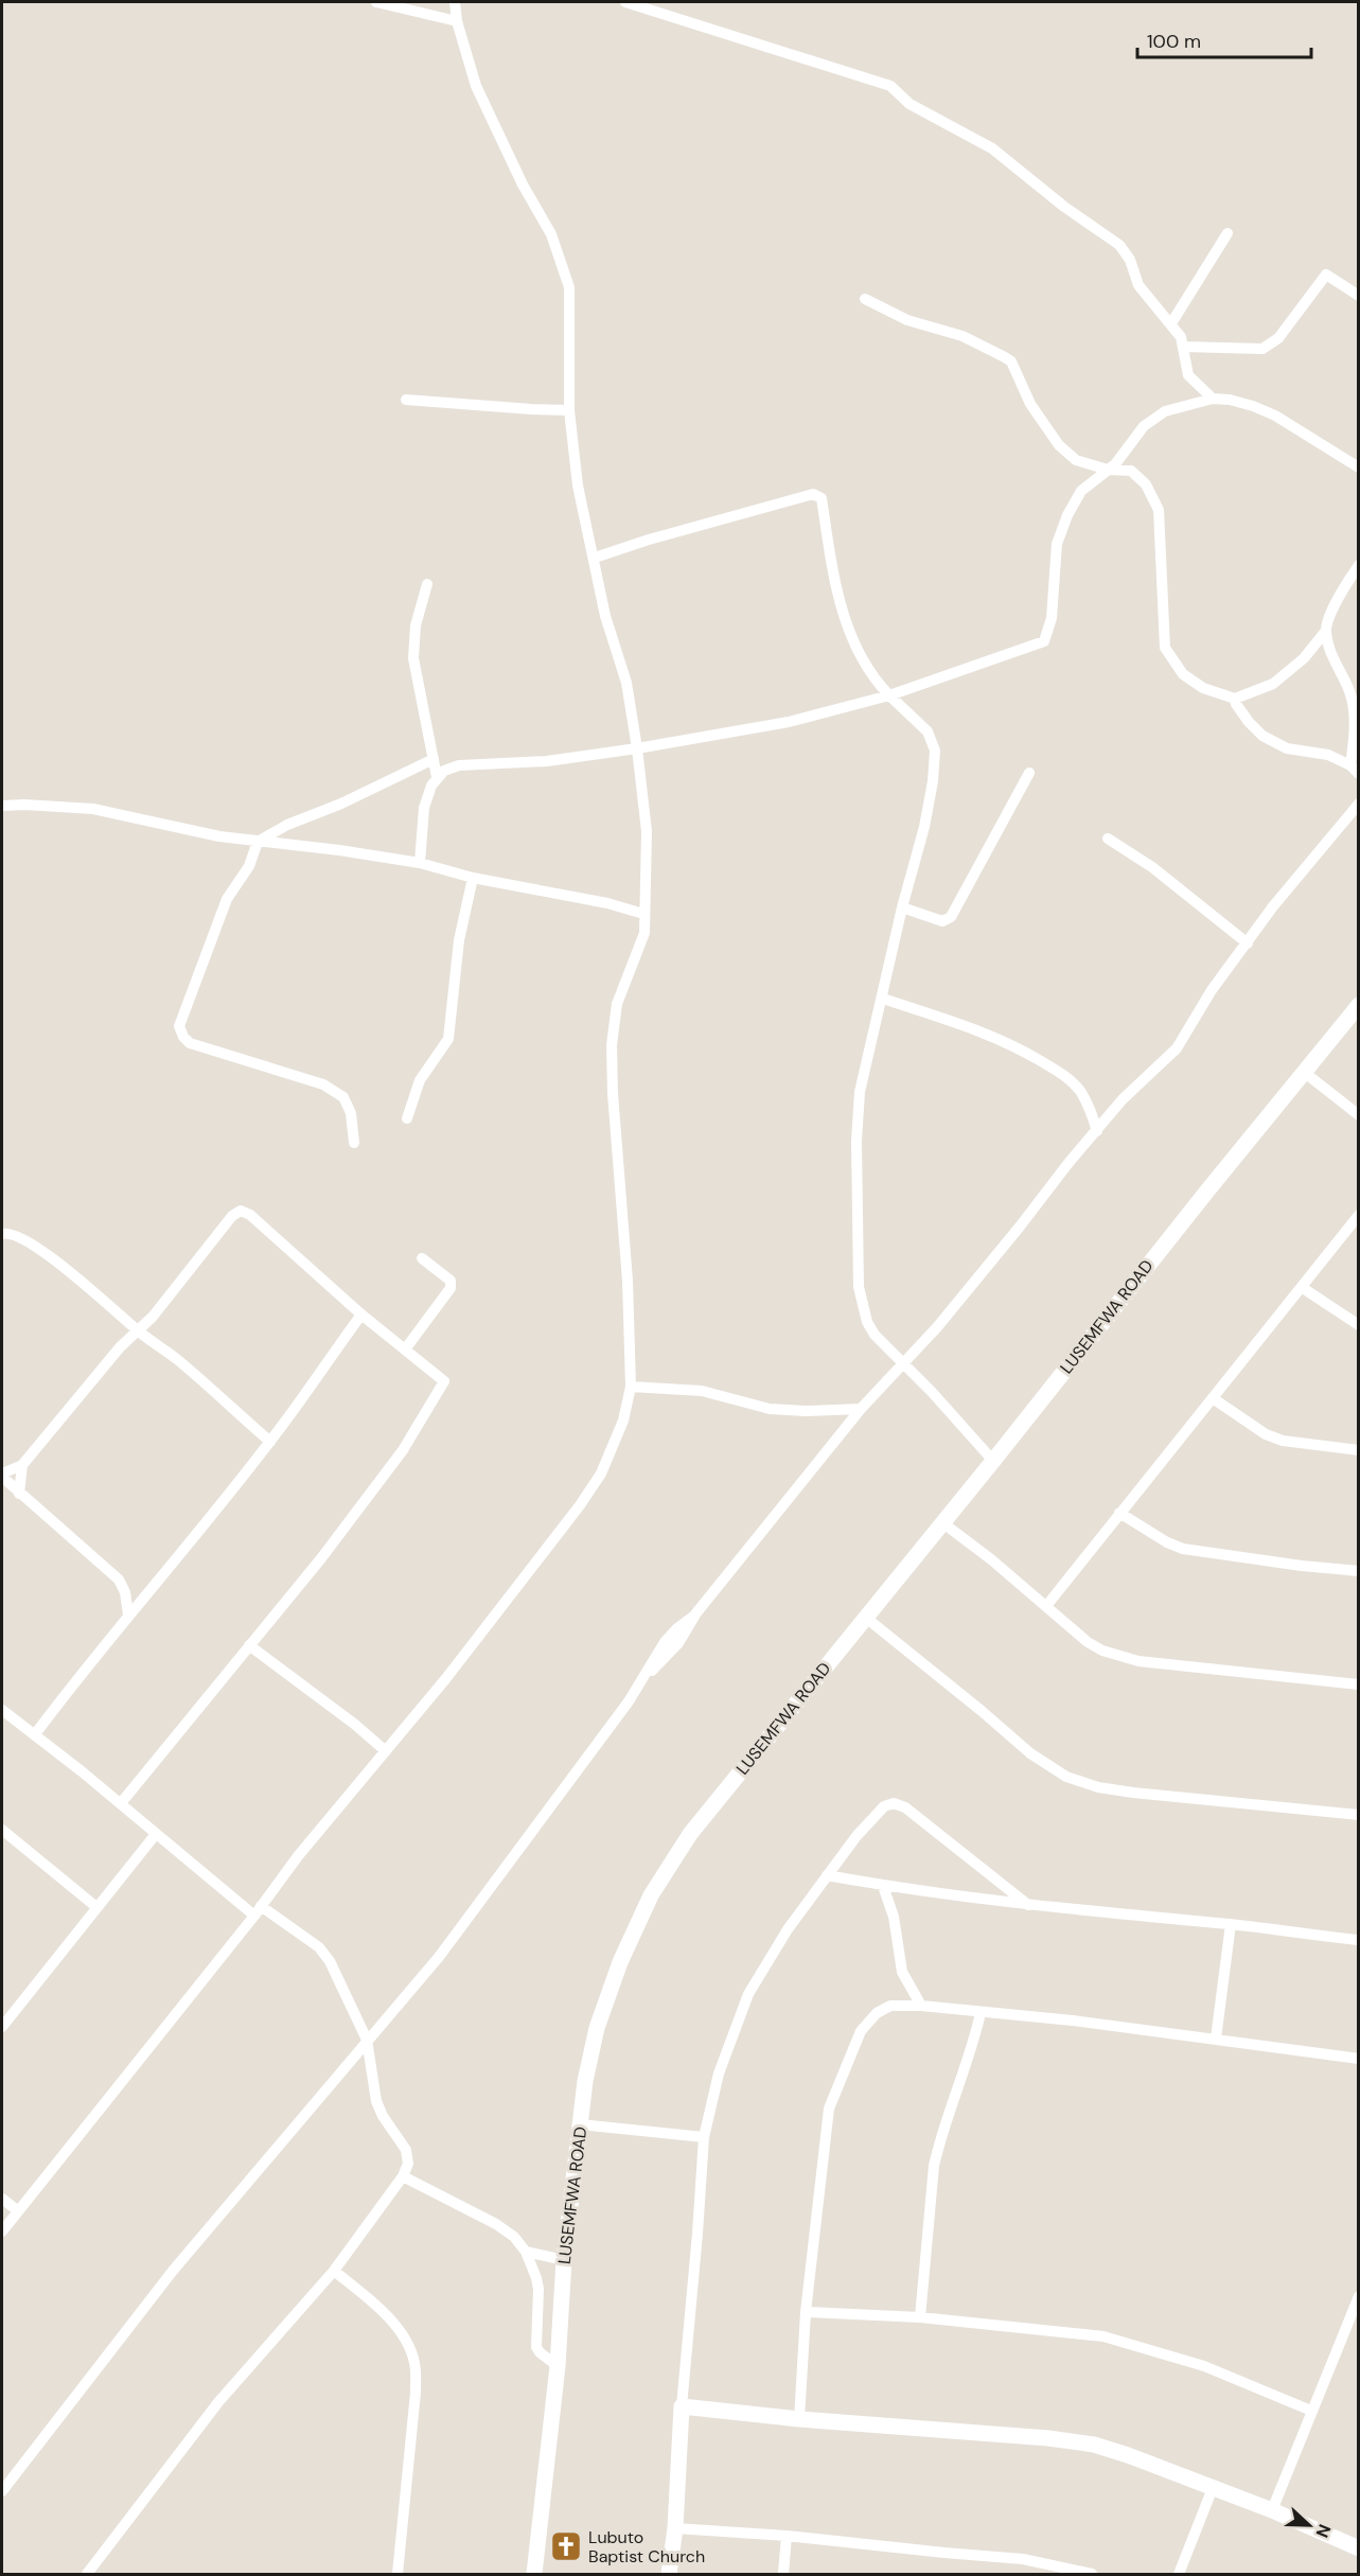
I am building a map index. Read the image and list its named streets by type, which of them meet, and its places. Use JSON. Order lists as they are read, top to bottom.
{
  "streets": {
    "street": ["LUSEMFWA ROAD"]
  },
  "places": {
    "church": ["Lubuto Baptist Church"]
  },
  "scale_bar": "100 m",
  "north": "right"
}
